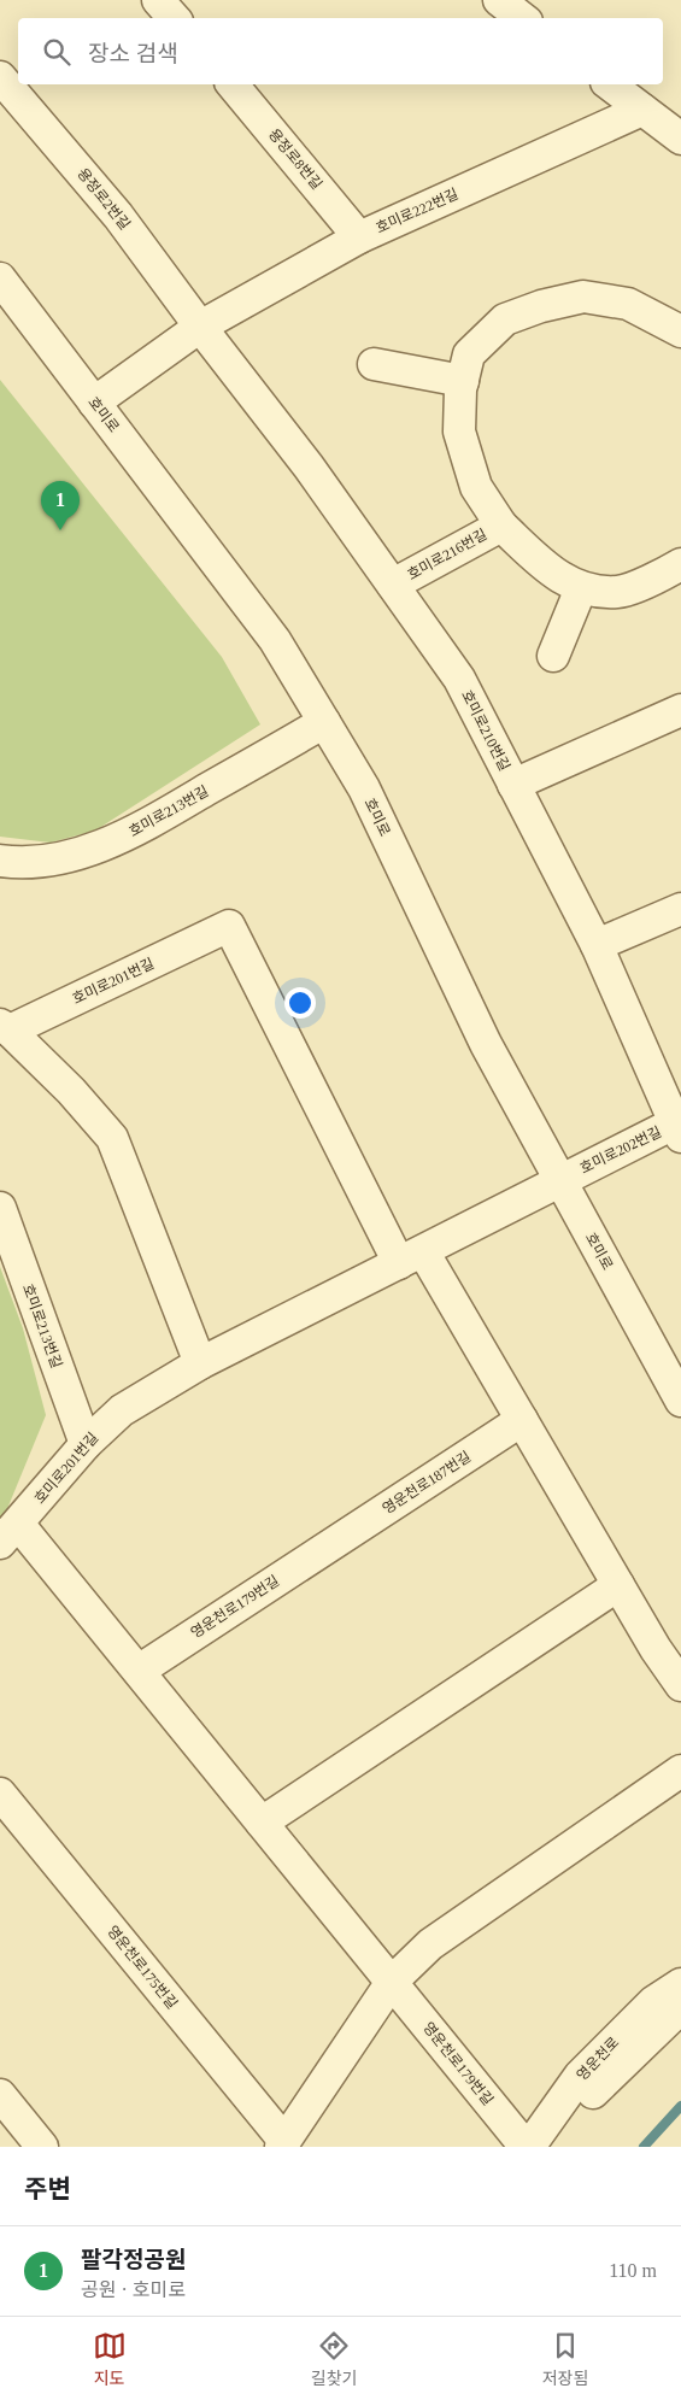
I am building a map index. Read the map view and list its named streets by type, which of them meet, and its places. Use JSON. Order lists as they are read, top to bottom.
{
  "streets": {
    "street": [
      "용정로8번길",
      "용정로2번길",
      "호미로222번길",
      "호미로",
      "호미로216번길",
      "호미로210번길",
      "호미로213번길",
      "호미로201번길",
      "호미로202번길",
      "영운천로187번길",
      "영운천로179번길",
      "영운천로175번길",
      "영운천로"
    ]
  },
  "crossings": [
    ["용정로8번길", "호미로222번길"],
    ["용정로2번길", "호미로222번길"],
    ["호미로222번길", "호미로"],
    ["호미로", "호미로213번길"],
    ["호미로", "호미로201번길"],
    ["호미로", "호미로202번길"],
    ["호미로216번길", "호미로210번길"],
    ["호미로213번길", "호미로201번길"],
    ["호미로201번길", "호미로202번길"],
    ["호미로201번길", "영운천로179번길"],
    ["영운천로187번길", "영운천로179번길"],
    ["영운천로179번길", "영운천로"]
  ],
  "page": {
    "search": "장소 검색",
    "pins": "1",
    "heading": "주변",
    "list": [
      {
        "mark": "1",
        "name": "팔각정공원",
        "note": "공원 · 호미로",
        "value": "110 m"
      }
    ],
    "nav": ["지도", "길찾기", "저장됨"]
  }
}
